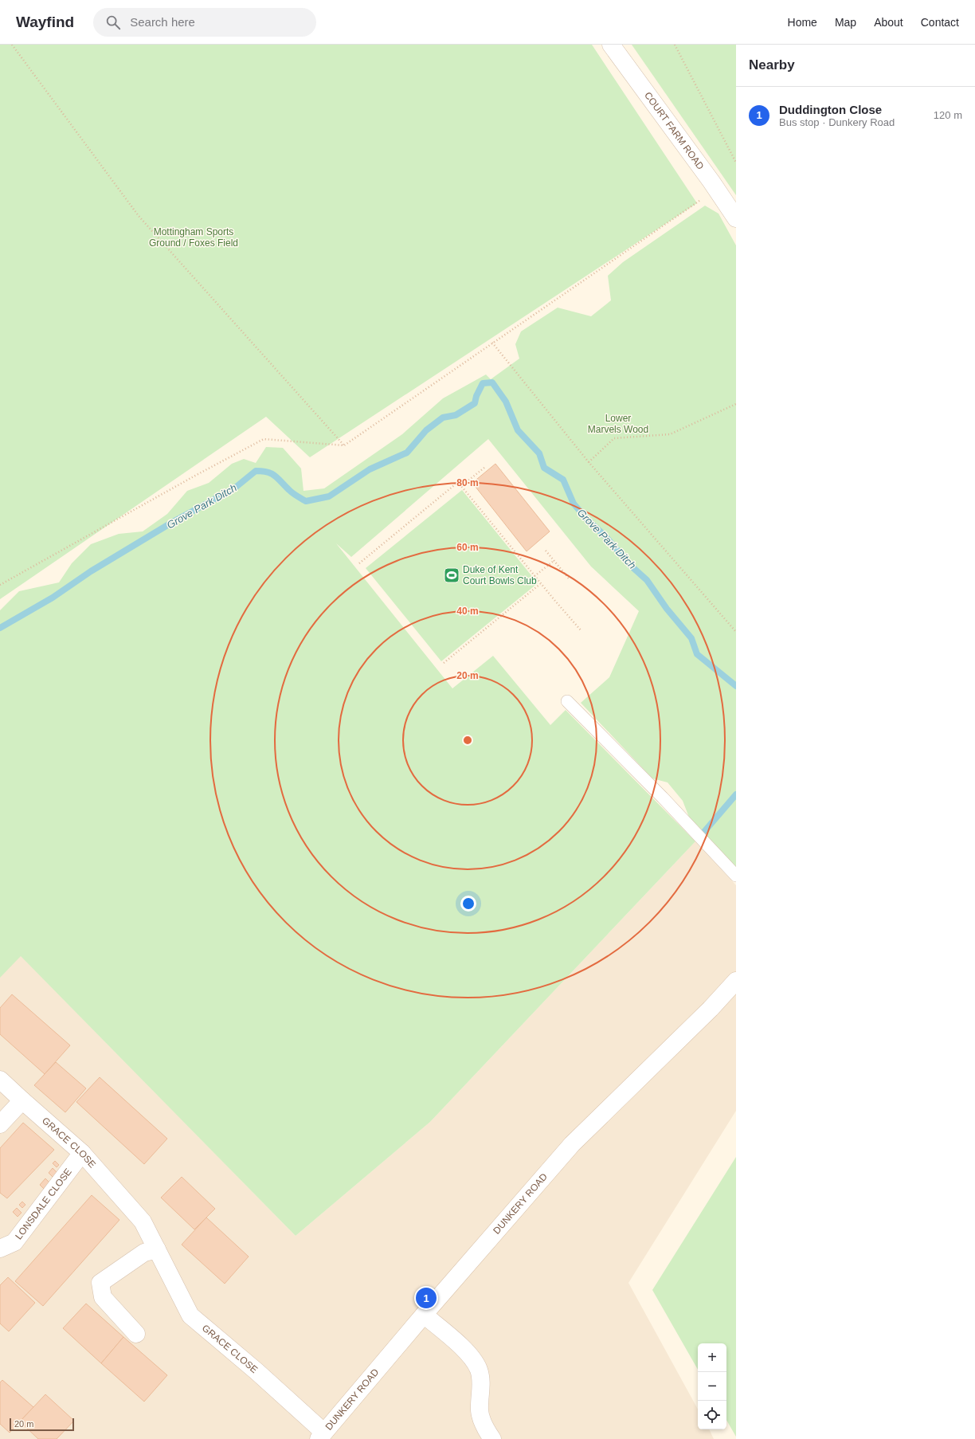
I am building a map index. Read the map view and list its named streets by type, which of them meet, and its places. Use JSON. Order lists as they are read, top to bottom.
{
  "streets": {
    "street": [
      "COURT FARM ROAD",
      "GRACE CLOSE",
      "DUNKERY ROAD",
      "LONSDALE CLOSE"
    ]
  },
  "crossings": [
    ["GRACE CLOSE", "DUNKERY ROAD"],
    ["GRACE CLOSE", "LONSDALE CLOSE"]
  ],
  "water": ["Grove Park Ditch"],
  "parks": ["Mottingham Sports Ground / Foxes Field", "Lower Marvels Wood"],
  "places": {
    "sports": ["Duke of Kent Court Bowls Club"]
  },
  "scale_bar": "20 m",
  "page": {
    "header": "Wayfind",
    "search": "Search here",
    "nav": [
      "Home",
      "Map",
      "About",
      "Contact"
    ],
    "heading": "Nearby",
    "list": [
      {
        "mark": "1",
        "name": "Duddington Close",
        "note": "Bus stop · Dunkery Road",
        "value": "120 m"
      }
    ],
    "pins": "1",
    "map_buttons": ["+", "−"],
    "scale": "20 m"
  },
  "rings": [
    "80 m",
    "60 m",
    "40 m",
    "20 m"
  ]
}
